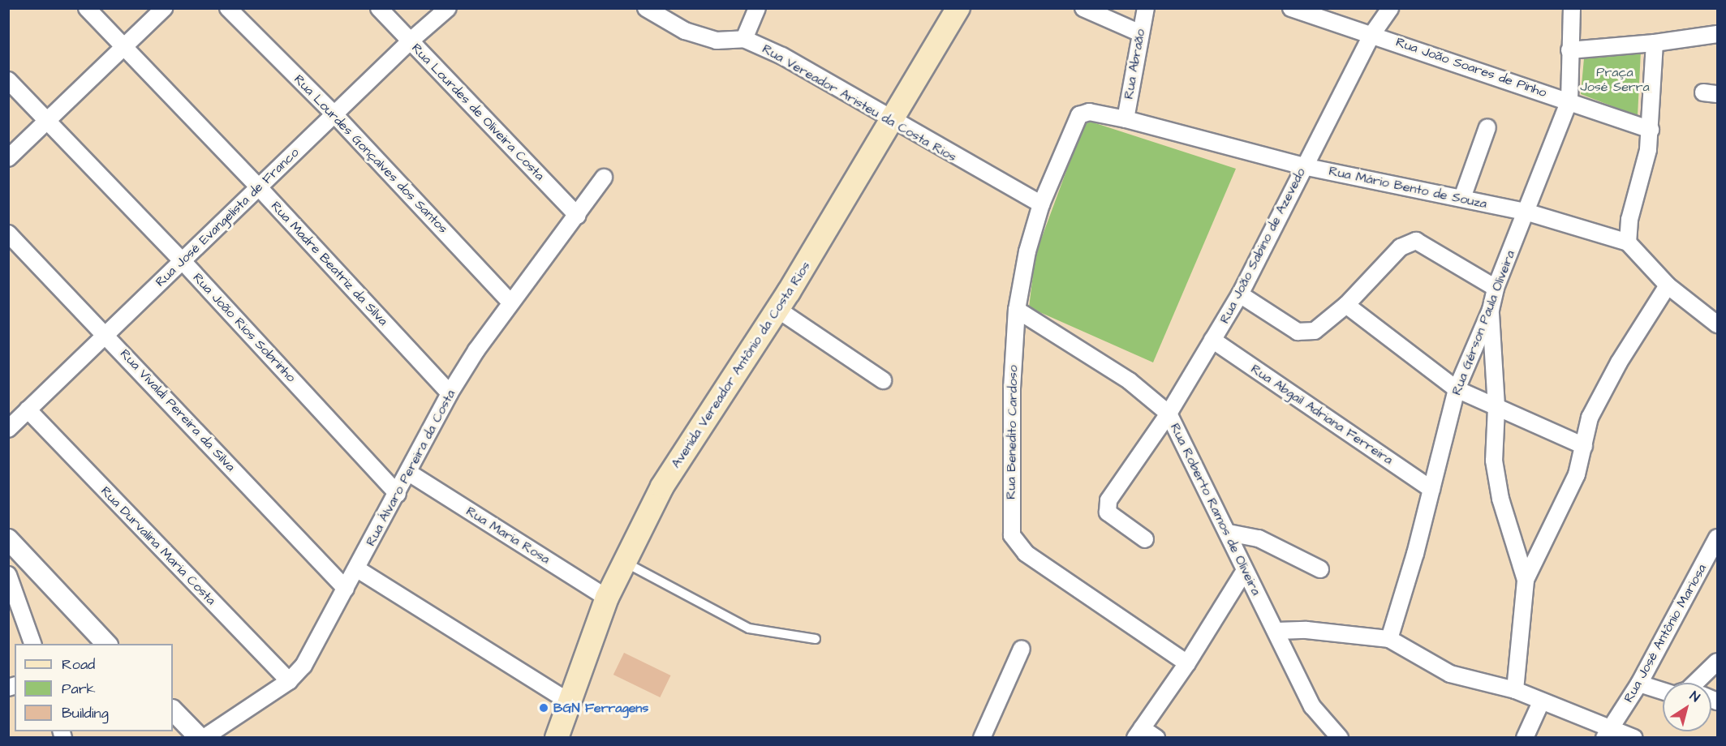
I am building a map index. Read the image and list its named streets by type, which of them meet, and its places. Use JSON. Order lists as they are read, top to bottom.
{
  "streets": {
    "main road": ["Avenida Vereador Antônio da Costa Rios"],
    "street": [
      "Rua Abraão",
      "Rua João Soares de Pinho",
      "Rua Vereador Aristeu da Costa Rios",
      "Rua Lourdes de Oliveira Costa",
      "Rua Lourdes Gonçalves dos Santos",
      "Rua Mário Bento de Souza",
      "Rua José Evangelista de Franco",
      "Rua João Sabino de Azevedo",
      "Rua Madre Beatriz da Silva",
      "Rua Gérson Paula Oliveira",
      "Rua João Rios Sobrinho",
      "Rua Vivaldi Pereira da Silva",
      "Rua Abgail Adriana Ferreira",
      "Rua Benedito Cardoso",
      "Rua Álvaro Pereira da Costa",
      "Rua Roberto Ramos de Oliveira",
      "Rua Maria Rosa",
      "Rua Durvalina Maria Costa",
      "Rua José Antônio Mariosa"
    ]
  },
  "crossings": [
    ["Rua Abraão", "Rua Mário Bento de Souza"],
    ["Rua João Soares de Pinho", "Rua João Sabino de Azevedo"],
    ["Rua João Soares de Pinho", "Rua Gérson Paula Oliveira"],
    ["Rua Vereador Aristeu da Costa Rios", "Avenida Vereador Antônio da Costa Rios"],
    ["Rua Vereador Aristeu da Costa Rios", "Rua Benedito Cardoso"],
    ["Rua Lourdes de Oliveira Costa", "Rua José Evangelista de Franco"],
    ["Rua Lourdes de Oliveira Costa", "Rua Álvaro Pereira da Costa"],
    ["Rua Lourdes Gonçalves dos Santos", "Rua José Evangelista de Franco"],
    ["Rua Lourdes Gonçalves dos Santos", "Rua Álvaro Pereira da Costa"],
    ["Rua Mário Bento de Souza", "Rua João Sabino de Azevedo"],
    ["Rua Mário Bento de Souza", "Rua Gérson Paula Oliveira"],
    ["Rua Mário Bento de Souza", "Rua Benedito Cardoso"],
    ["Rua José Evangelista de Franco", "Rua Madre Beatriz da Silva"],
    ["Rua José Evangelista de Franco", "Rua João Rios Sobrinho"],
    ["Rua José Evangelista de Franco", "Rua Vivaldi Pereira da Silva"],
    ["Rua José Evangelista de Franco", "Rua Durvalina Maria Costa"],
    ["Rua João Sabino de Azevedo", "Rua Abgail Adriana Ferreira"],
    ["Rua João Sabino de Azevedo", "Rua Roberto Ramos de Oliveira"],
    ["Rua Madre Beatriz da Silva", "Rua Álvaro Pereira da Costa"],
    ["Rua Gérson Paula Oliveira", "Rua Abgail Adriana Ferreira"],
    ["Rua João Rios Sobrinho", "Rua Álvaro Pereira da Costa"],
    ["Avenida Vereador Antônio da Costa Rios", "Rua Maria Rosa"],
    ["Rua Vivaldi Pereira da Silva", "Rua Álvaro Pereira da Costa"],
    ["Rua Benedito Cardoso", "Rua Roberto Ramos de Oliveira"],
    ["Rua Álvaro Pereira da Costa", "Rua Maria Rosa"],
    ["Rua Álvaro Pereira da Costa", "Rua Durvalina Maria Costa"]
  ],
  "parks": ["Praça José Serra"],
  "places": ["BGN Ferragens"],
  "legend": ["Road", "Park", "Building"],
  "north": "top right"
}
